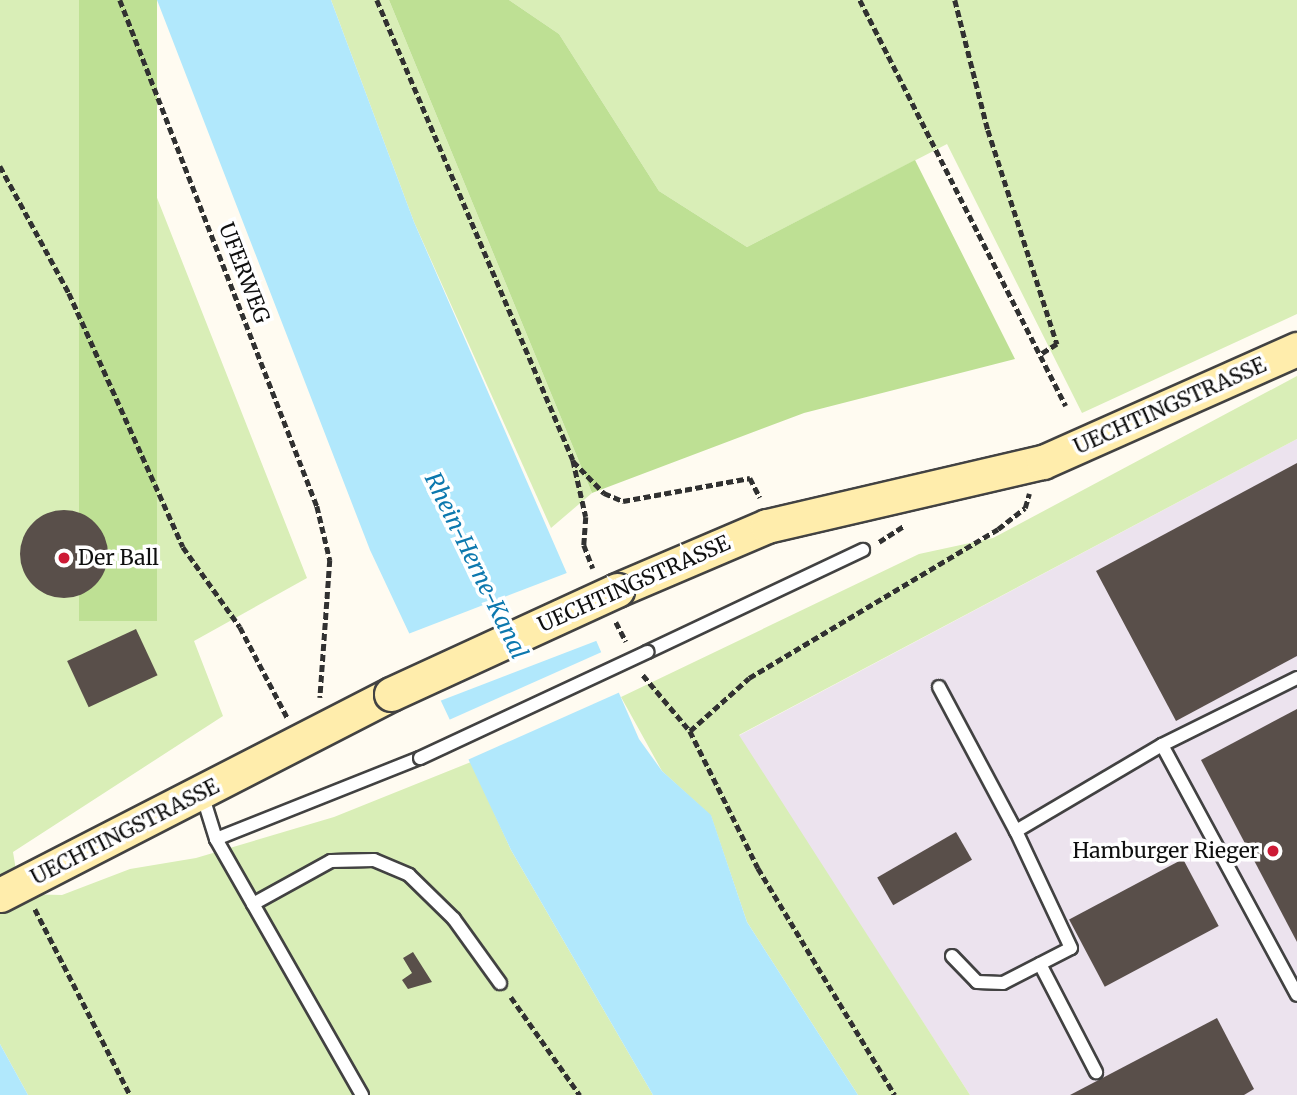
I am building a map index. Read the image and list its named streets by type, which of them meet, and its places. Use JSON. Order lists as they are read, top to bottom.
{
  "streets": {
    "main road": ["UECHTINGSTRASSE"],
    "path": ["UFERWEG"]
  },
  "water": ["Rhein-Herne-Kanal"],
  "places": ["Der Ball", "Hamburger Rieger"]
}
